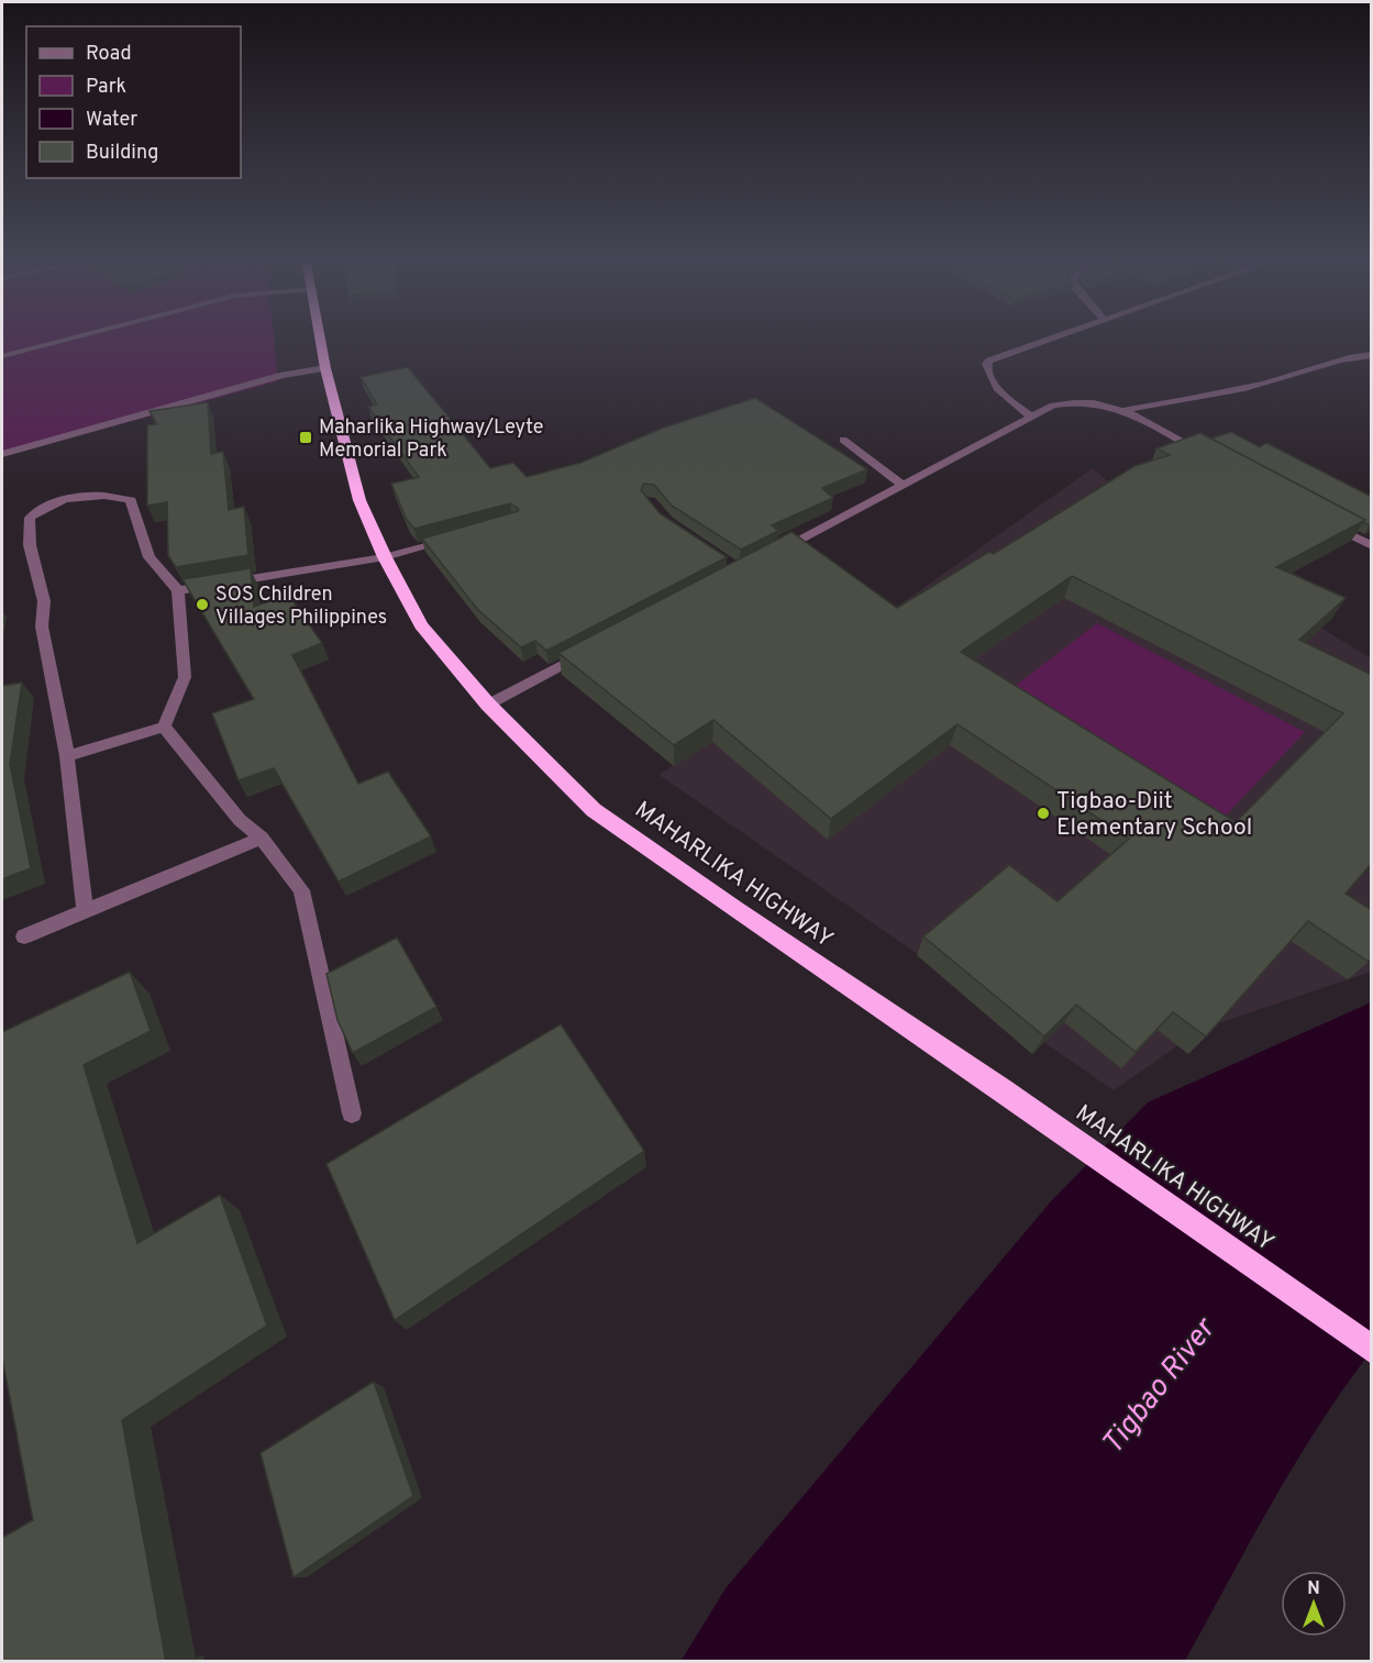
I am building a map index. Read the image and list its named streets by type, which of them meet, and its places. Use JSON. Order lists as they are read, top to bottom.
{
  "streets": {
    "highway": ["MAHARLIKA HIGHWAY"]
  },
  "water": ["Tigbao River"],
  "places": {
    "transit": ["Maharlika Highway/Leyte Memorial Park"],
    "other": ["SOS Children Villages Philippines", "Tigbao-Diit Elementary School"]
  },
  "legend": [
    "Road",
    "Park",
    "Water",
    "Building"
  ],
  "north": "top"
}
